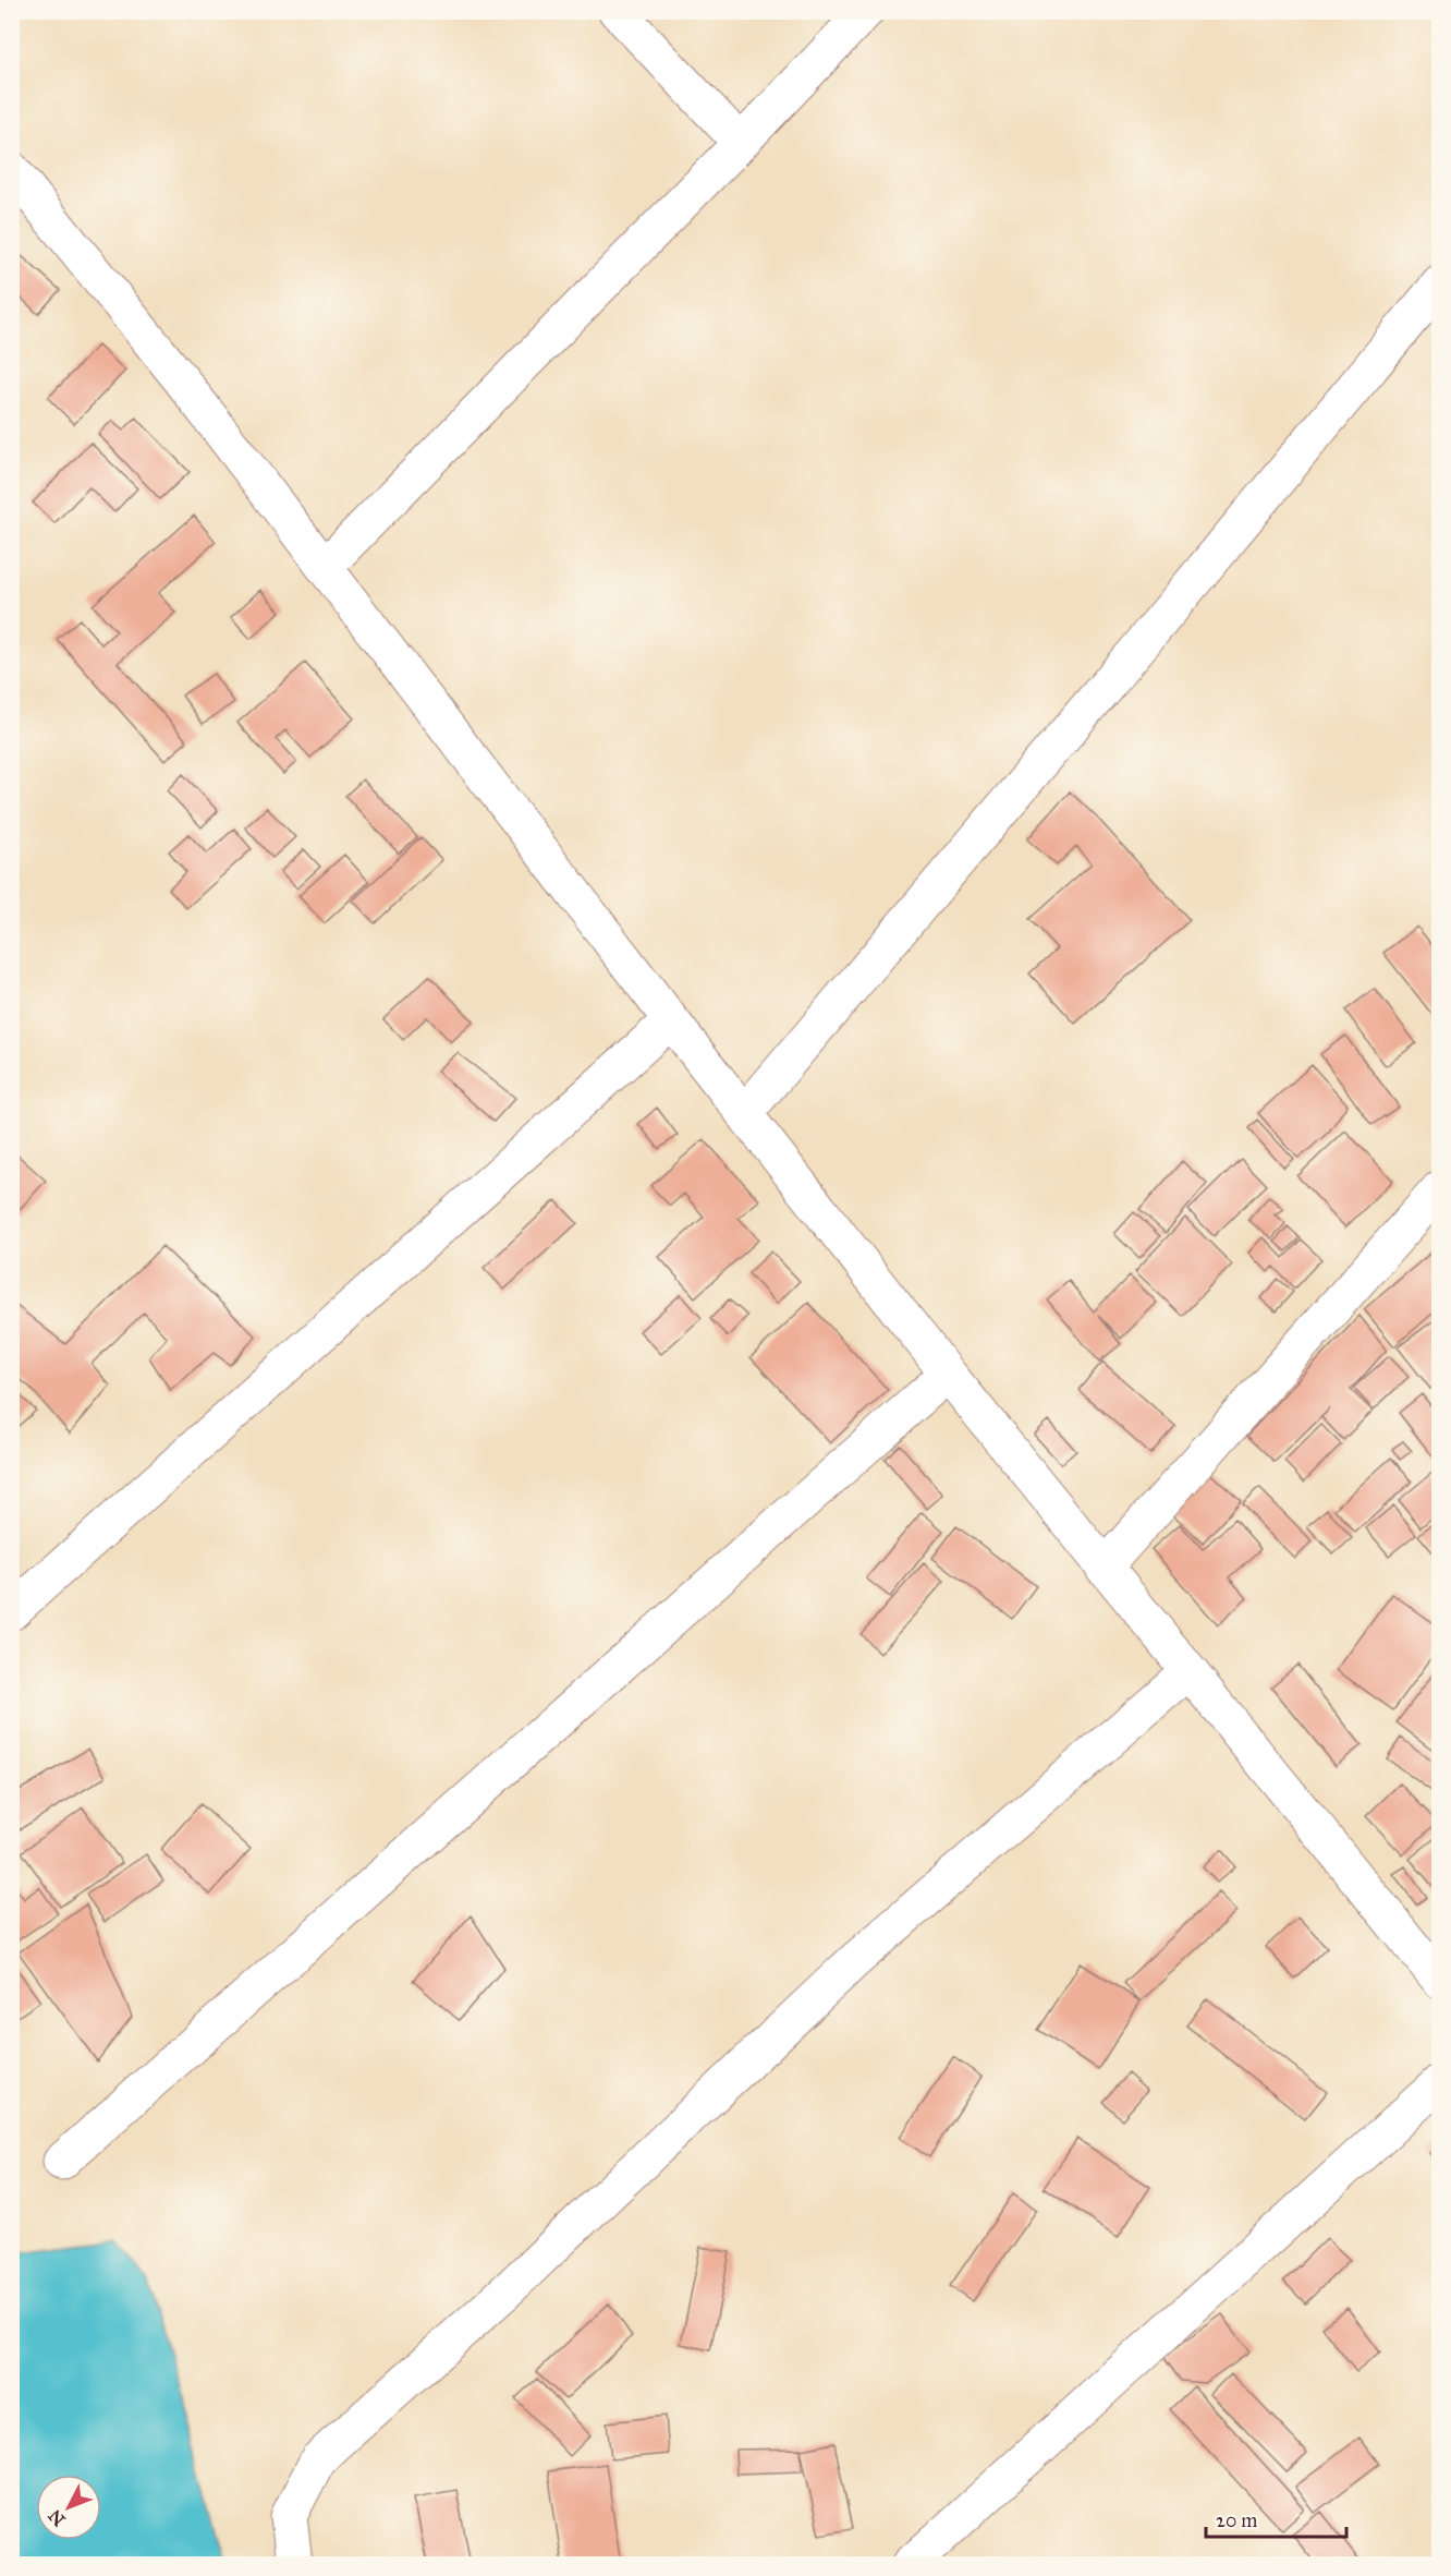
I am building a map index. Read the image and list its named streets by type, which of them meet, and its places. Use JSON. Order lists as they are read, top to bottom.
{
  "scale_bar": "20 m",
  "north": "bottom left"
}
